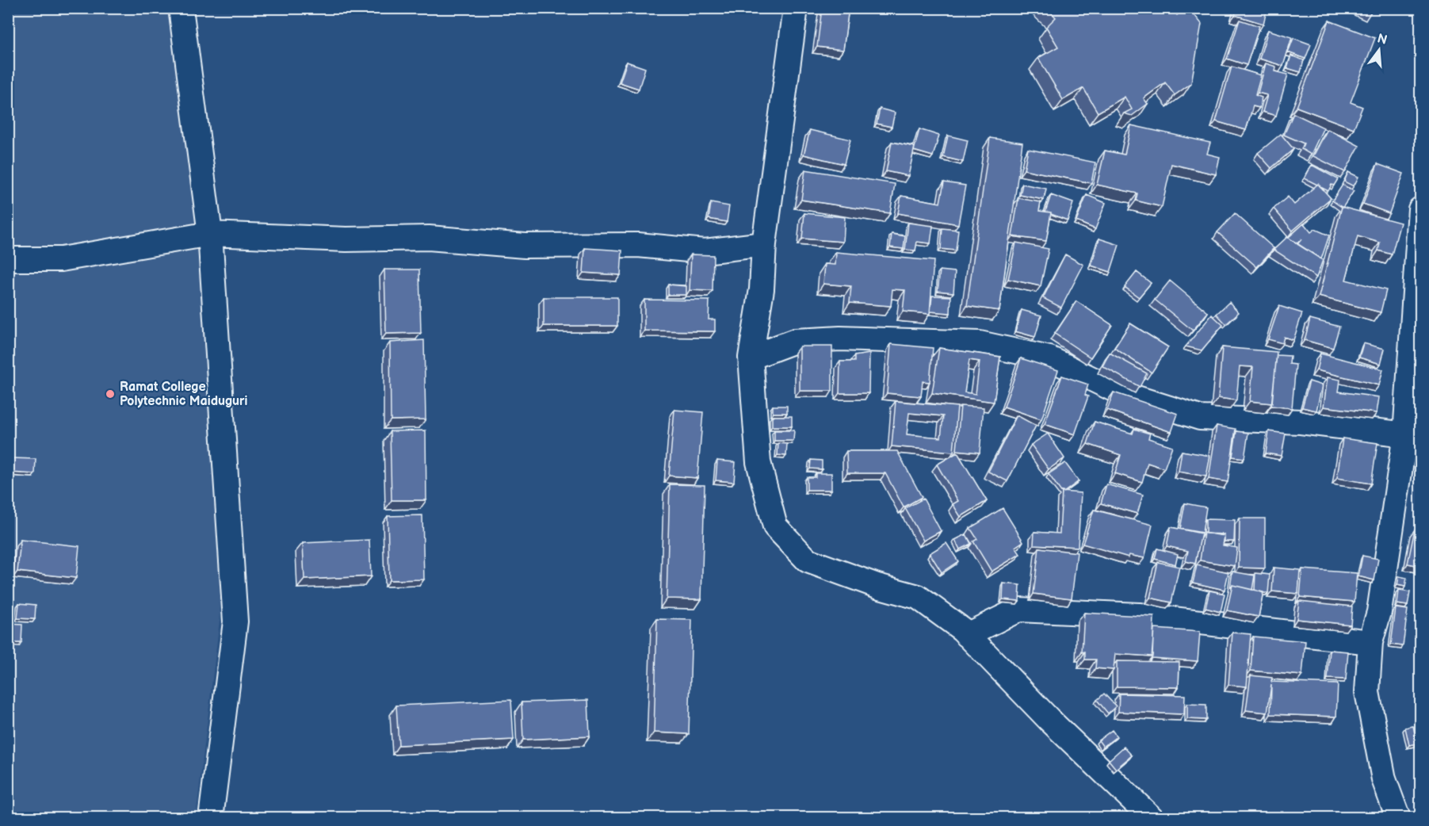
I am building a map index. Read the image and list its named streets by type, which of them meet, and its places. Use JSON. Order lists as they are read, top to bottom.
{
  "places": ["Ramat College Polytechnic Maiduguri"],
  "north": "top"
}
